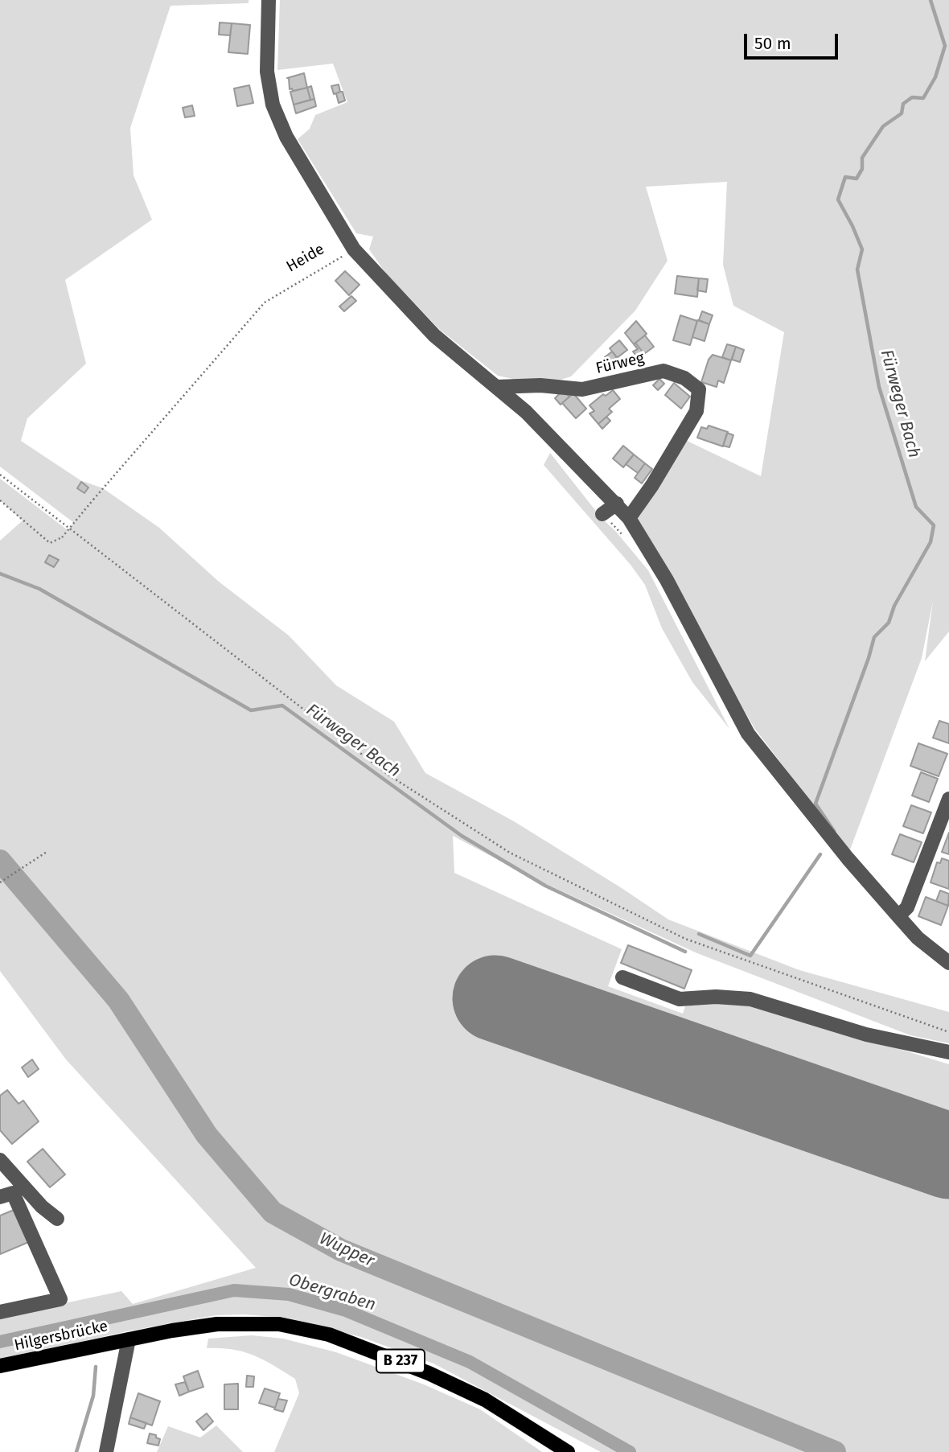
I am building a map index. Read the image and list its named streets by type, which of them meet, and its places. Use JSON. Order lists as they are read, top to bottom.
{
  "streets": {
    "main road": ["Hilgersbrücke", "B 237"],
    "street": ["Fürweg"],
    "path": ["Heide"]
  },
  "water": ["Fürweger Bach", "Wupper", "Obergraben"],
  "scale_bar": "50 m"
}
